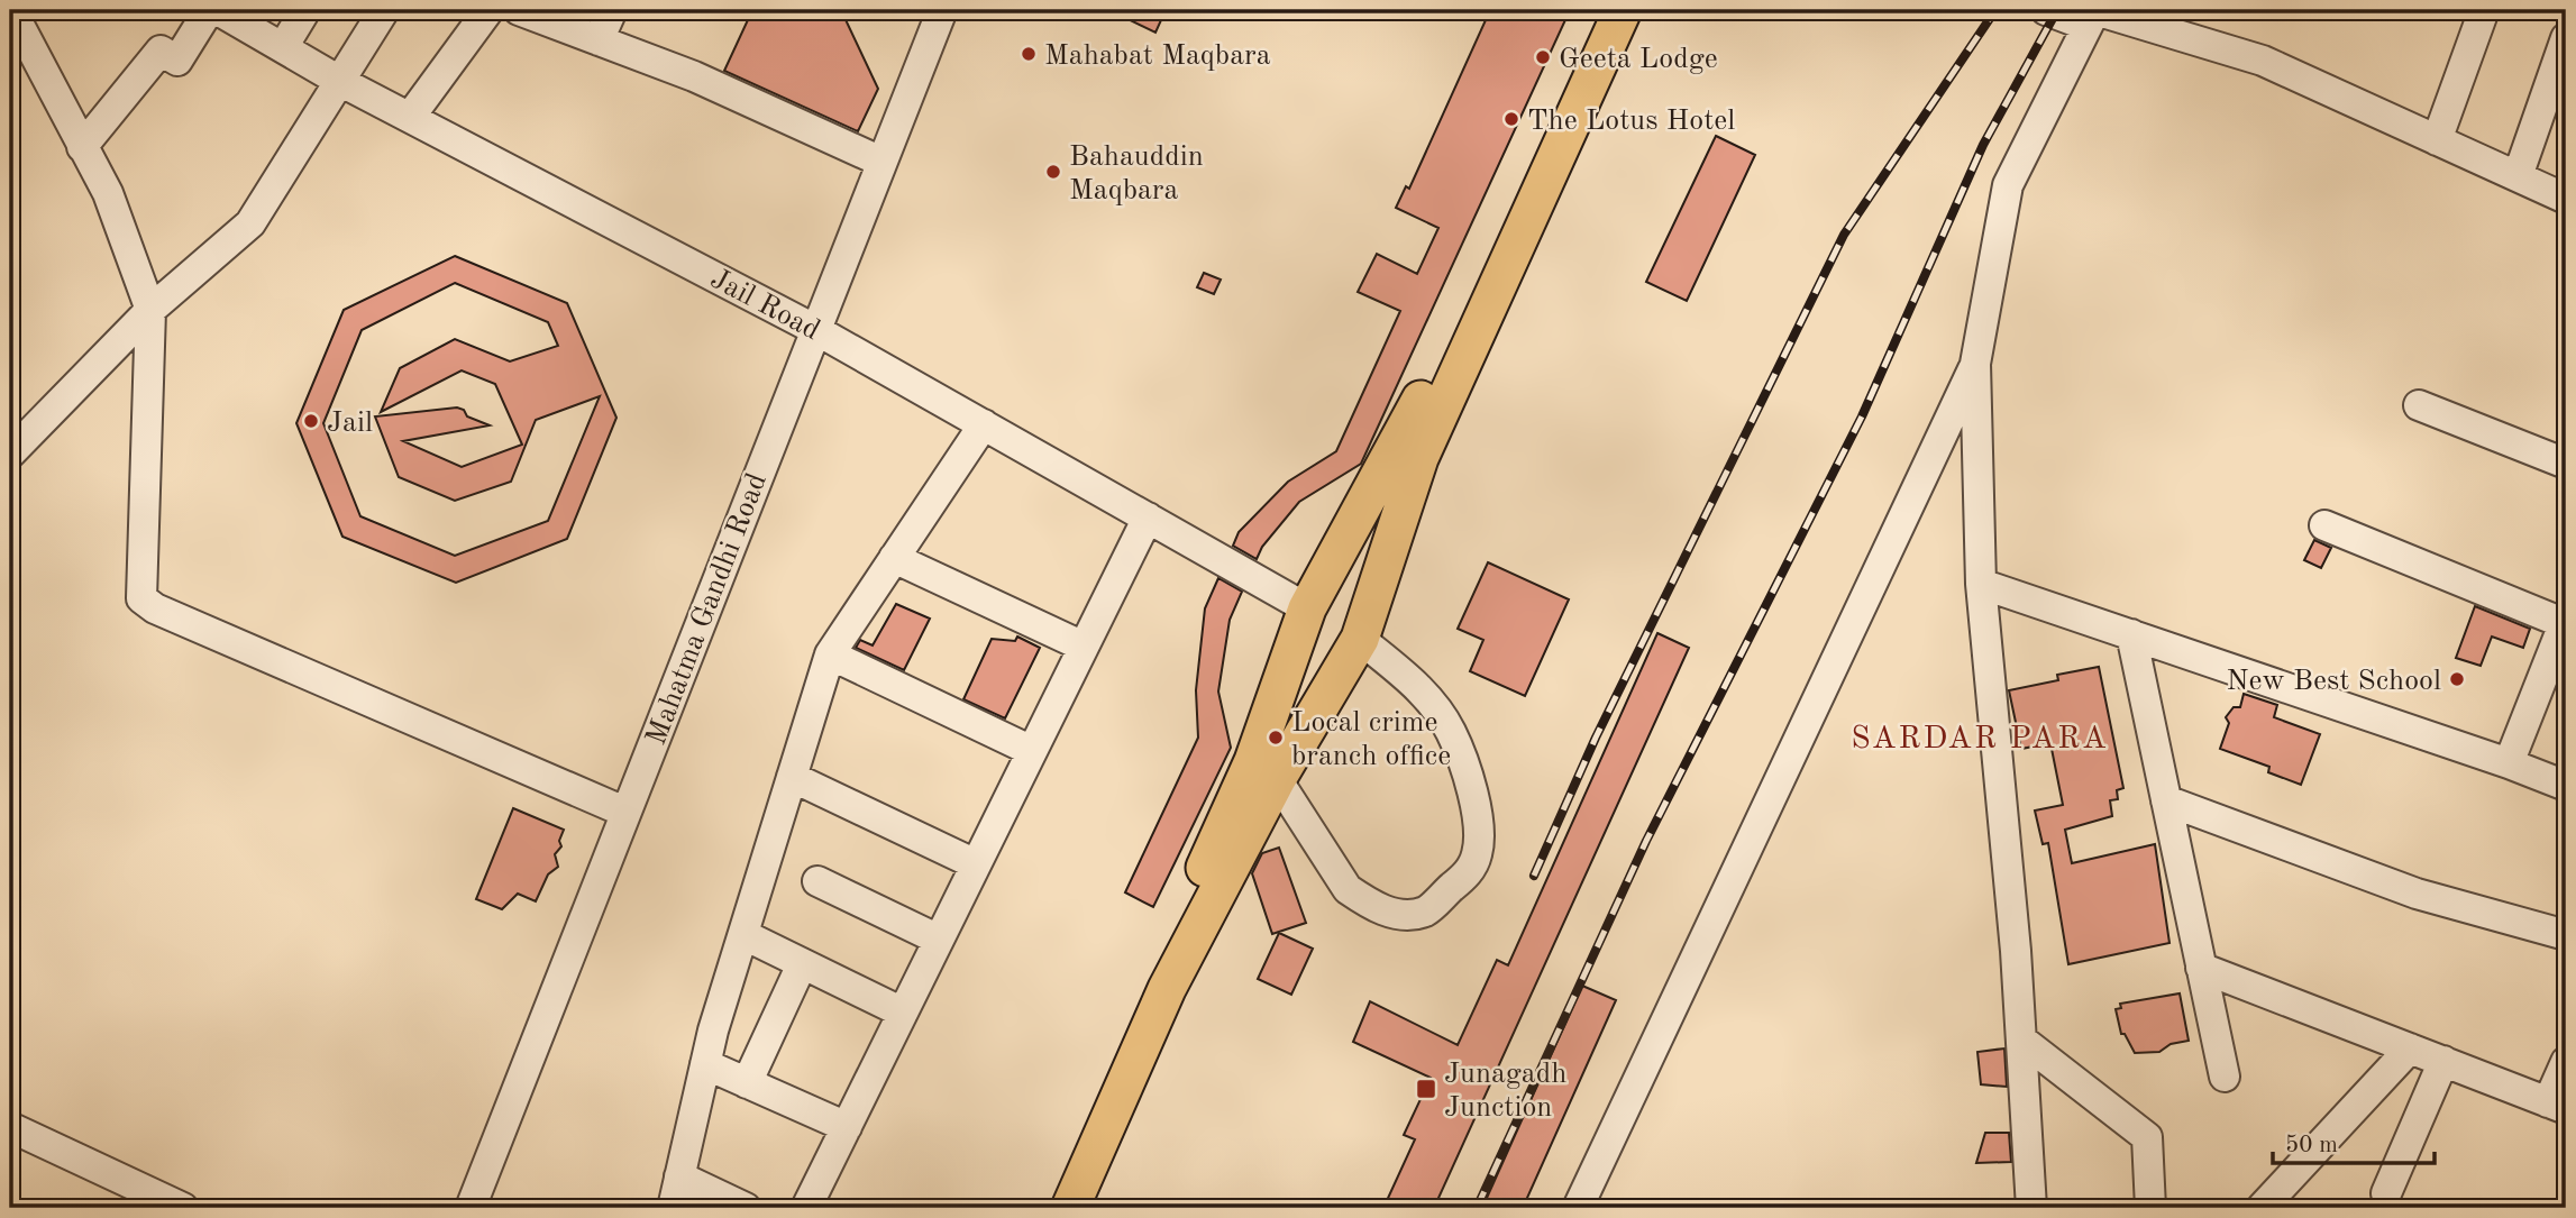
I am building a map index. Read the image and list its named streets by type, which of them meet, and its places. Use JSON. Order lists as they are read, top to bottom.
{
  "streets": {
    "street": ["Jail Road", "Mahatma Gandhi Road"]
  },
  "crossings": [
    ["Jail Road", "Mahatma Gandhi Road"]
  ],
  "districts": ["SARDAR PARA"],
  "places": {
    "other": [
      "Mahabat Maqbara",
      "Geeta Lodge",
      "The Lotus Hotel",
      "Bahauddin Maqbara",
      "Jail",
      "New Best School",
      "Local crime branch office"
    ],
    "transit": ["Junagadh Junction"]
  },
  "scale_bar": "50 m"
}
